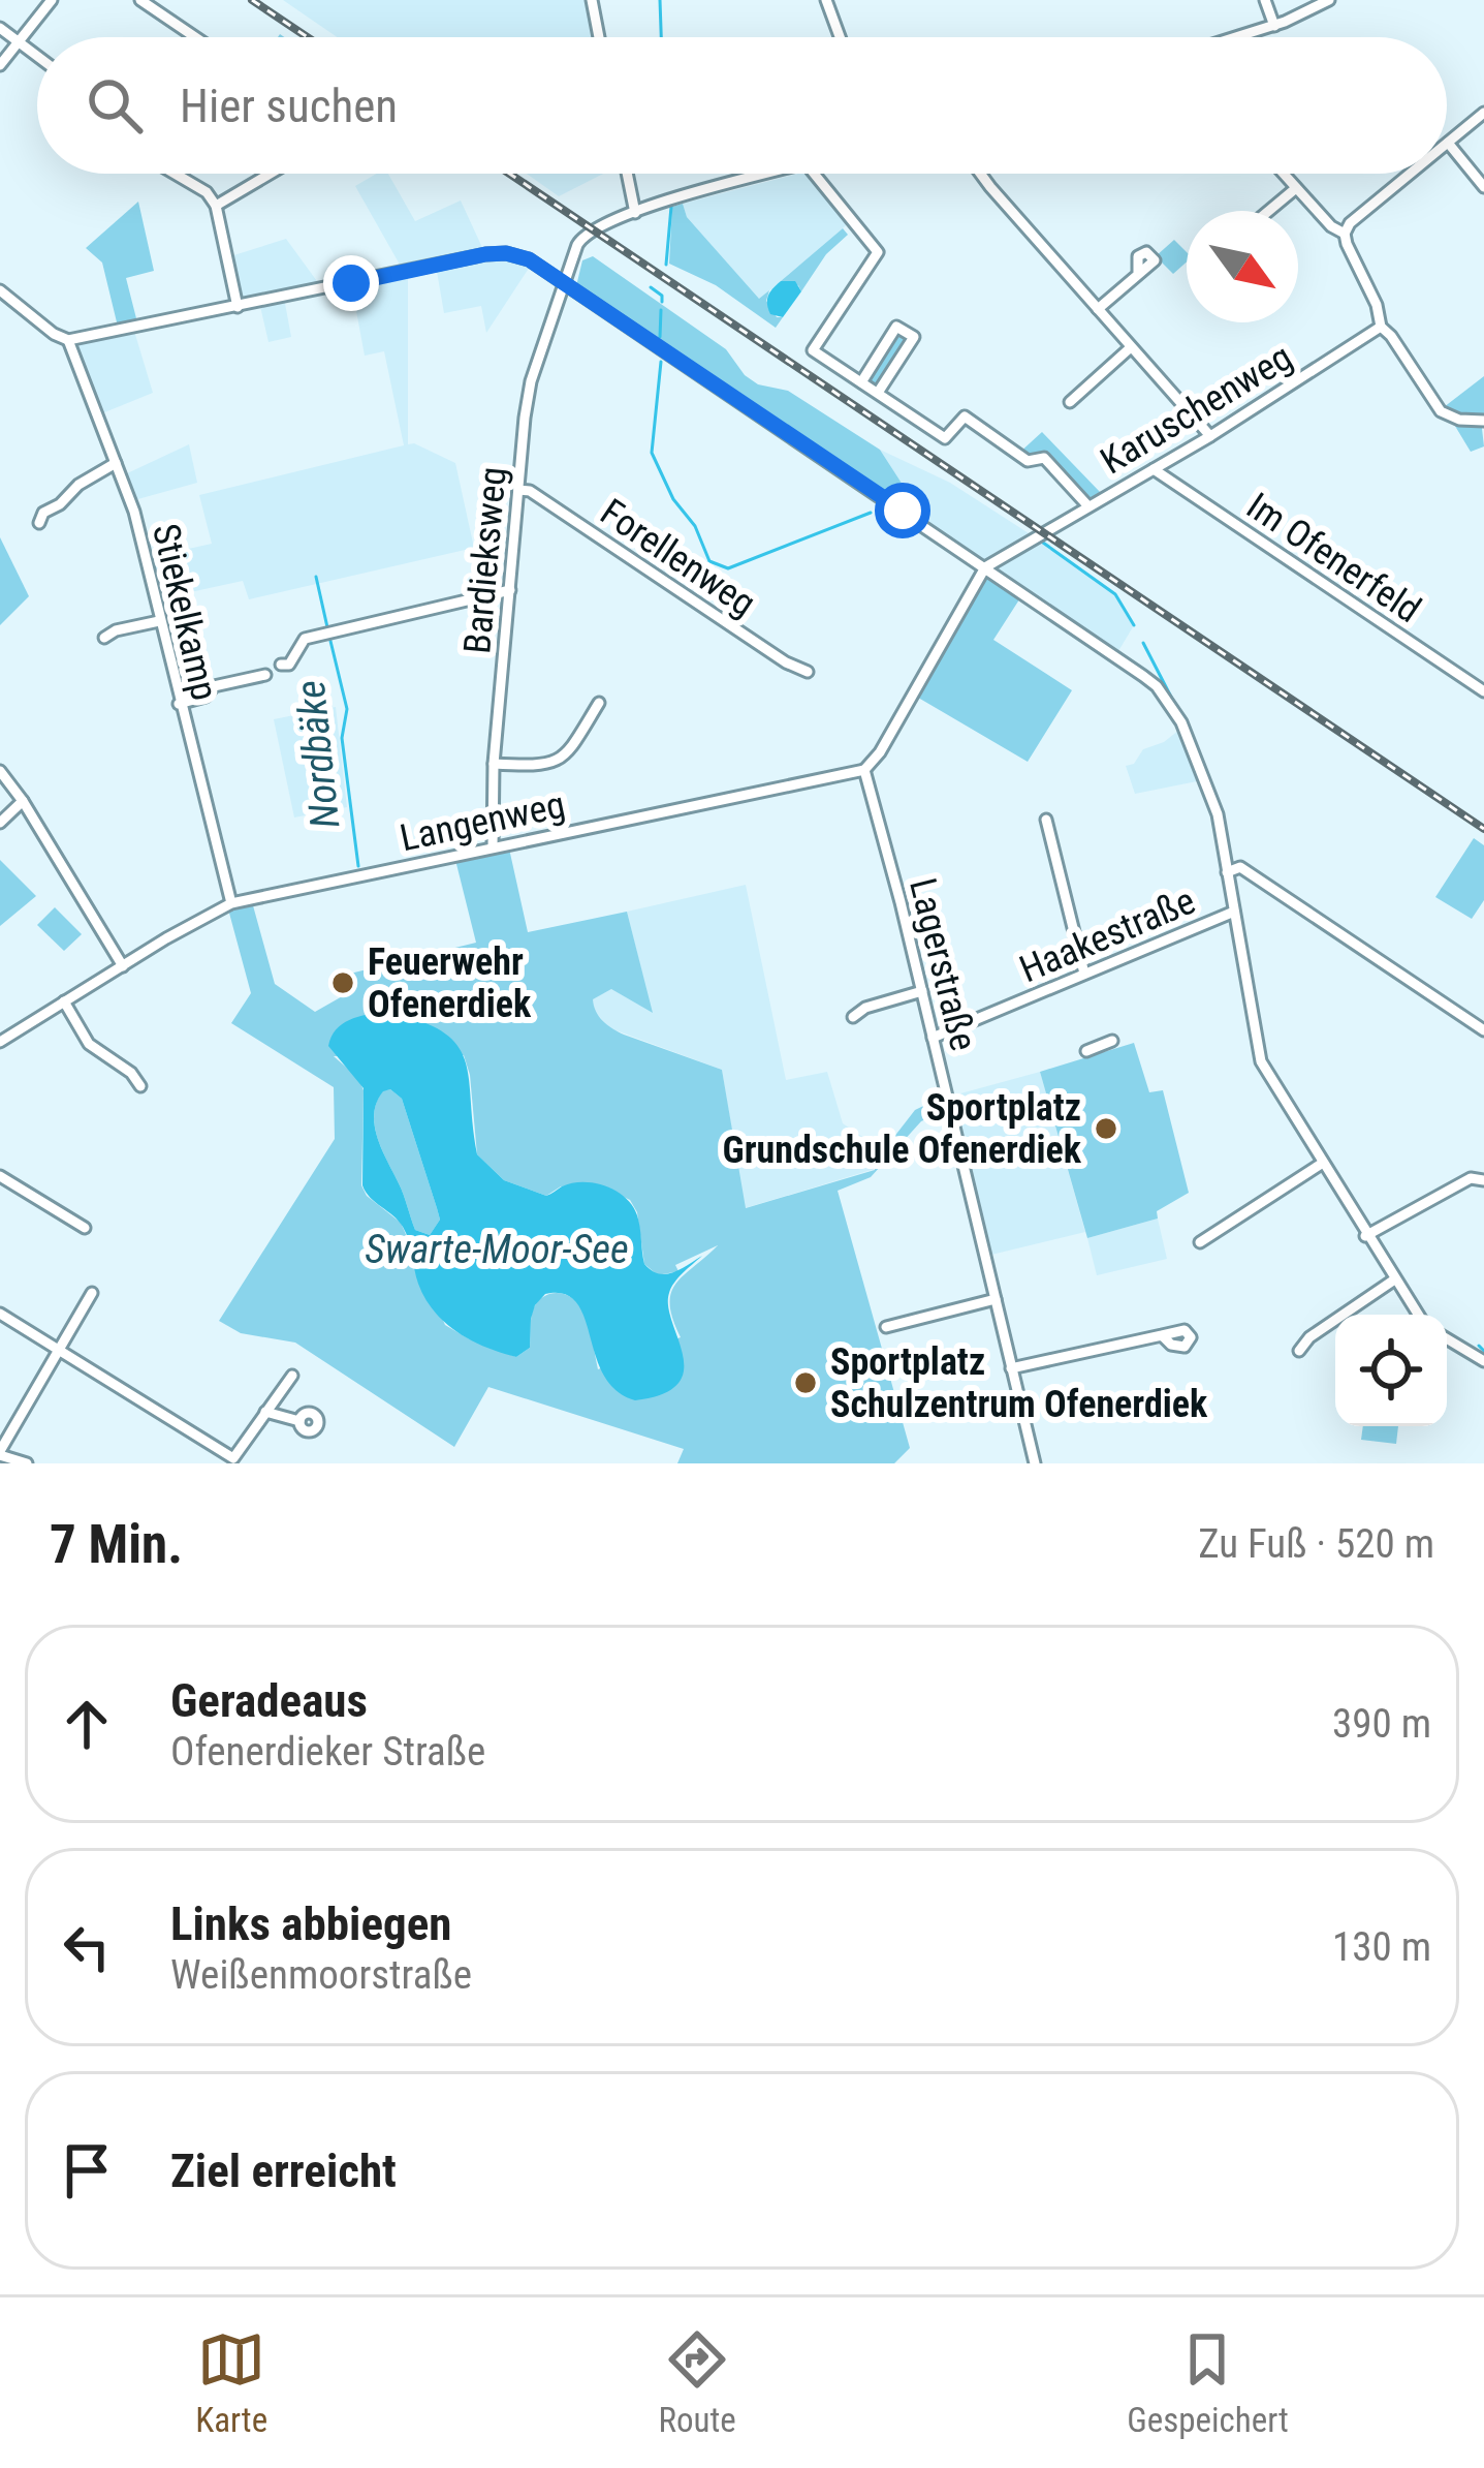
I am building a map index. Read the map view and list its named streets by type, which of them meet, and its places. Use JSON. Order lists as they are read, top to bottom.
{
  "streets": {
    "street": [
      "Karuschenweg",
      "Forellenweg",
      "Im Ofenerfeld",
      "Bardieksweg",
      "Stiekelkamp",
      "Langenweg",
      "Haakestraße",
      "Lagerstraße"
    ]
  },
  "crossings": [
    ["Karuschenweg", "Im Ofenerfeld"],
    ["Forellenweg", "Bardieksweg"],
    ["Bardieksweg", "Langenweg"],
    ["Stiekelkamp", "Langenweg"],
    ["Langenweg", "Lagerstraße"],
    ["Haakestraße", "Lagerstraße"]
  ],
  "water": ["Nordbäke", "Swarte-Moor-See"],
  "places": ["Feuerwehr Ofenerdiek", "Sportplatz Grundschule Ofenerdiek", "Sportplatz Schulzentrum Ofenerdiek"],
  "north": "bottom right",
  "page": {
    "search": "Hier suchen",
    "heading": ["7 Min.", "Zu Fuß · 520 m"],
    "list": [
      ["Geradeaus", "Ofenerdieker Straße", "390 m"],
      ["Links abbiegen", "Weißenmoorstraße", "130 m"],
      "Ziel erreicht"
    ],
    "nav": ["Karte", "Route", "Gespeichert"]
  }
}
